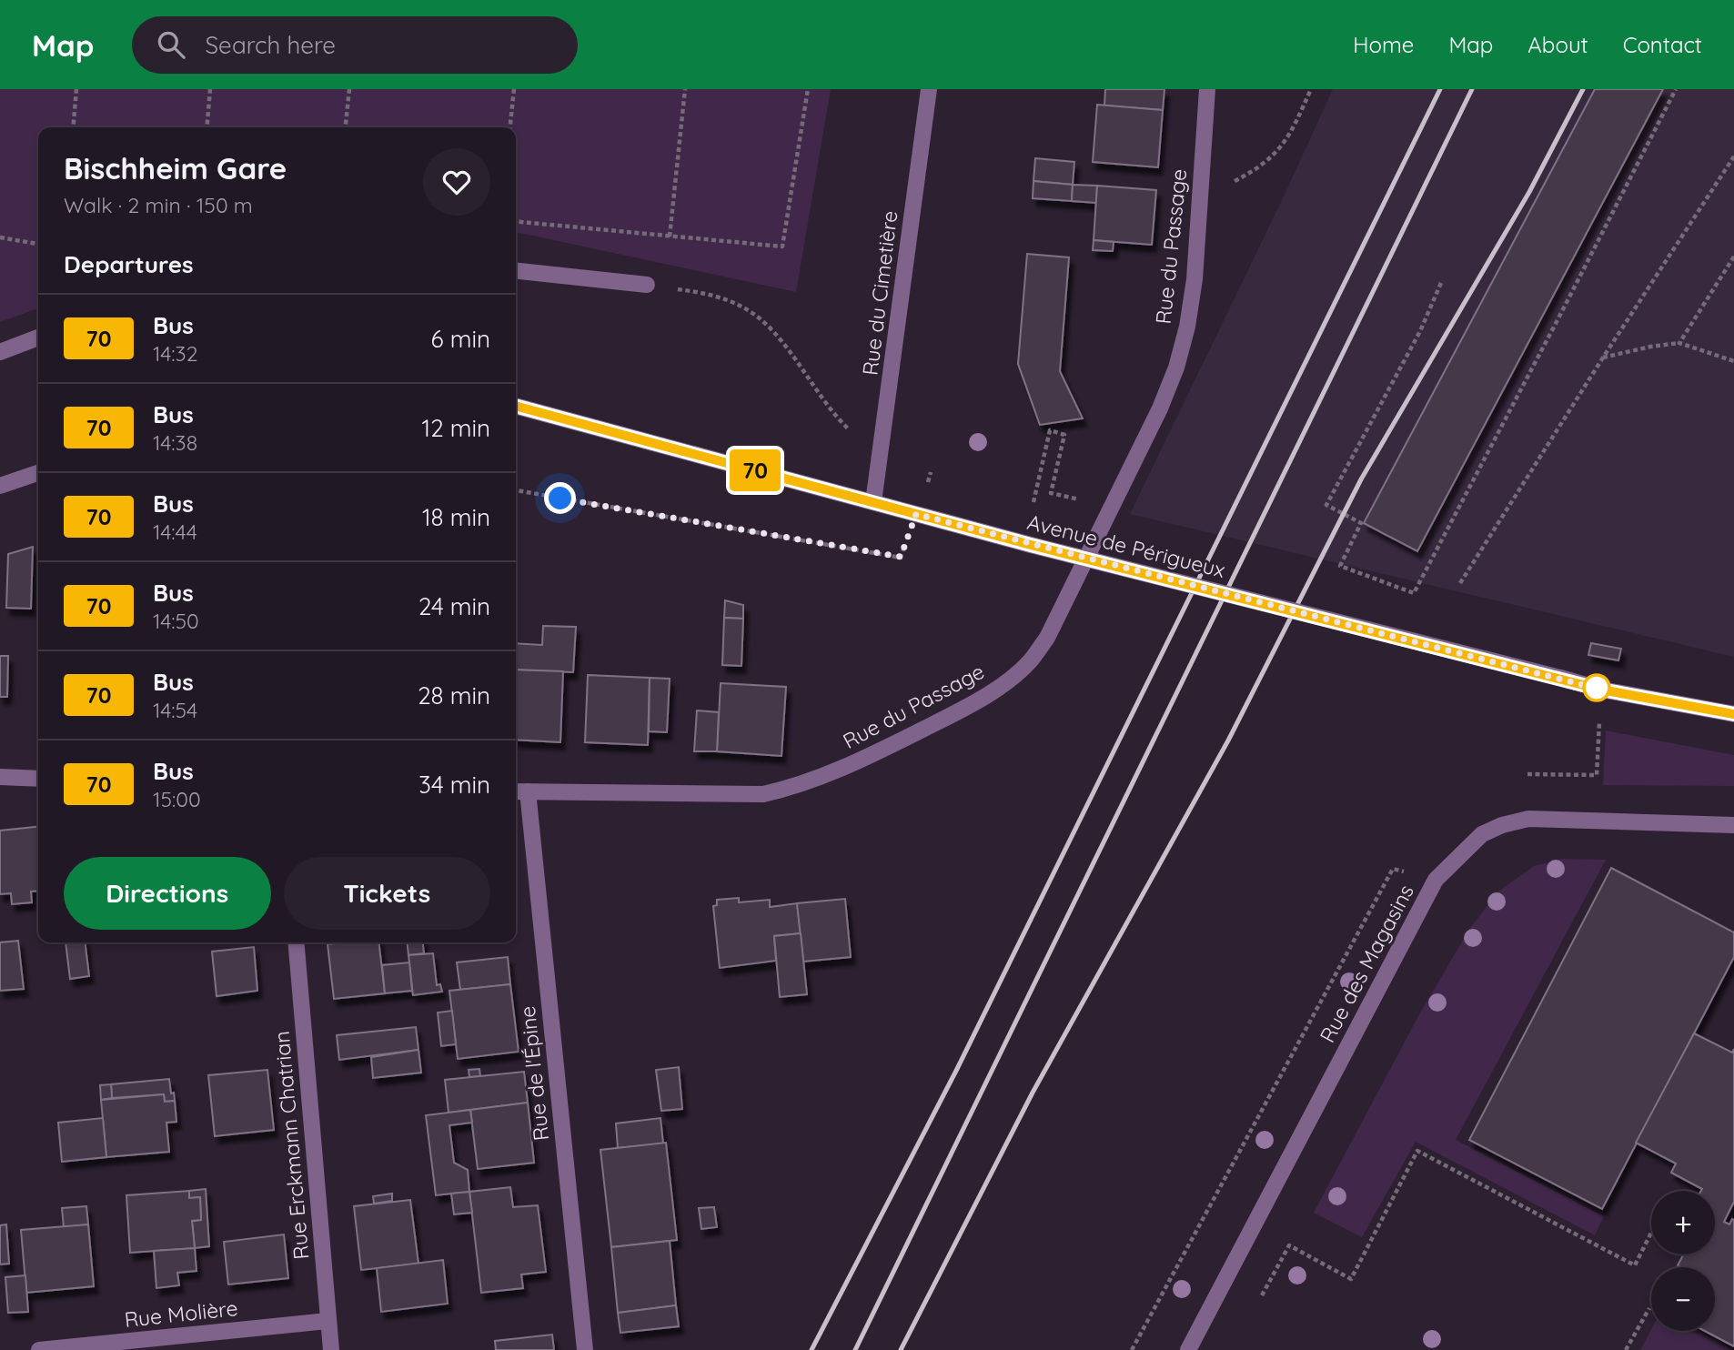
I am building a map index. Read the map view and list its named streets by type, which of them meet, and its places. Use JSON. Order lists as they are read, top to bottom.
{
  "streets": {
    "street": [
      "Rue du Passage",
      "Rue du Cimetière",
      "Avenue de Périgueux",
      "Rue des Magasins",
      "Rue de l'Épine",
      "Rue Erckmann Chatrian",
      "Rue Molière"
    ]
  },
  "crossings": [
    ["Rue du Passage", "Rue de l'Épine"],
    ["Rue du Cimetière", "Avenue de Périgueux"],
    ["Rue Erckmann Chatrian", "Rue Molière"]
  ],
  "lines": ["bus line 70"],
  "page": {
    "header": "Map",
    "search": "Search here",
    "nav": [
      "Home",
      "Map",
      "About",
      "Contact"
    ],
    "on_map": "70",
    "heading": [
      ["Bischheim Gare", "Walk · 2 min · 150 m"],
      "Departures"
    ],
    "list": [
      {
        "mark": "70",
        "name": "Bus",
        "note": "14:32",
        "value": "6 min"
      },
      {
        "mark": "70",
        "name": "Bus",
        "note": "14:38",
        "value": "12 min"
      },
      {
        "mark": "70",
        "name": "Bus",
        "note": "14:44",
        "value": "18 min"
      },
      {
        "mark": "70",
        "name": "Bus",
        "note": "14:50",
        "value": "24 min"
      },
      {
        "mark": "70",
        "name": "Bus",
        "note": "14:54",
        "value": "28 min"
      },
      {
        "mark": "70",
        "name": "Bus",
        "note": "15:00",
        "value": "34 min"
      }
    ],
    "buttons": ["Directions", "Tickets"],
    "map_buttons": ["+", "−"]
  }
}
